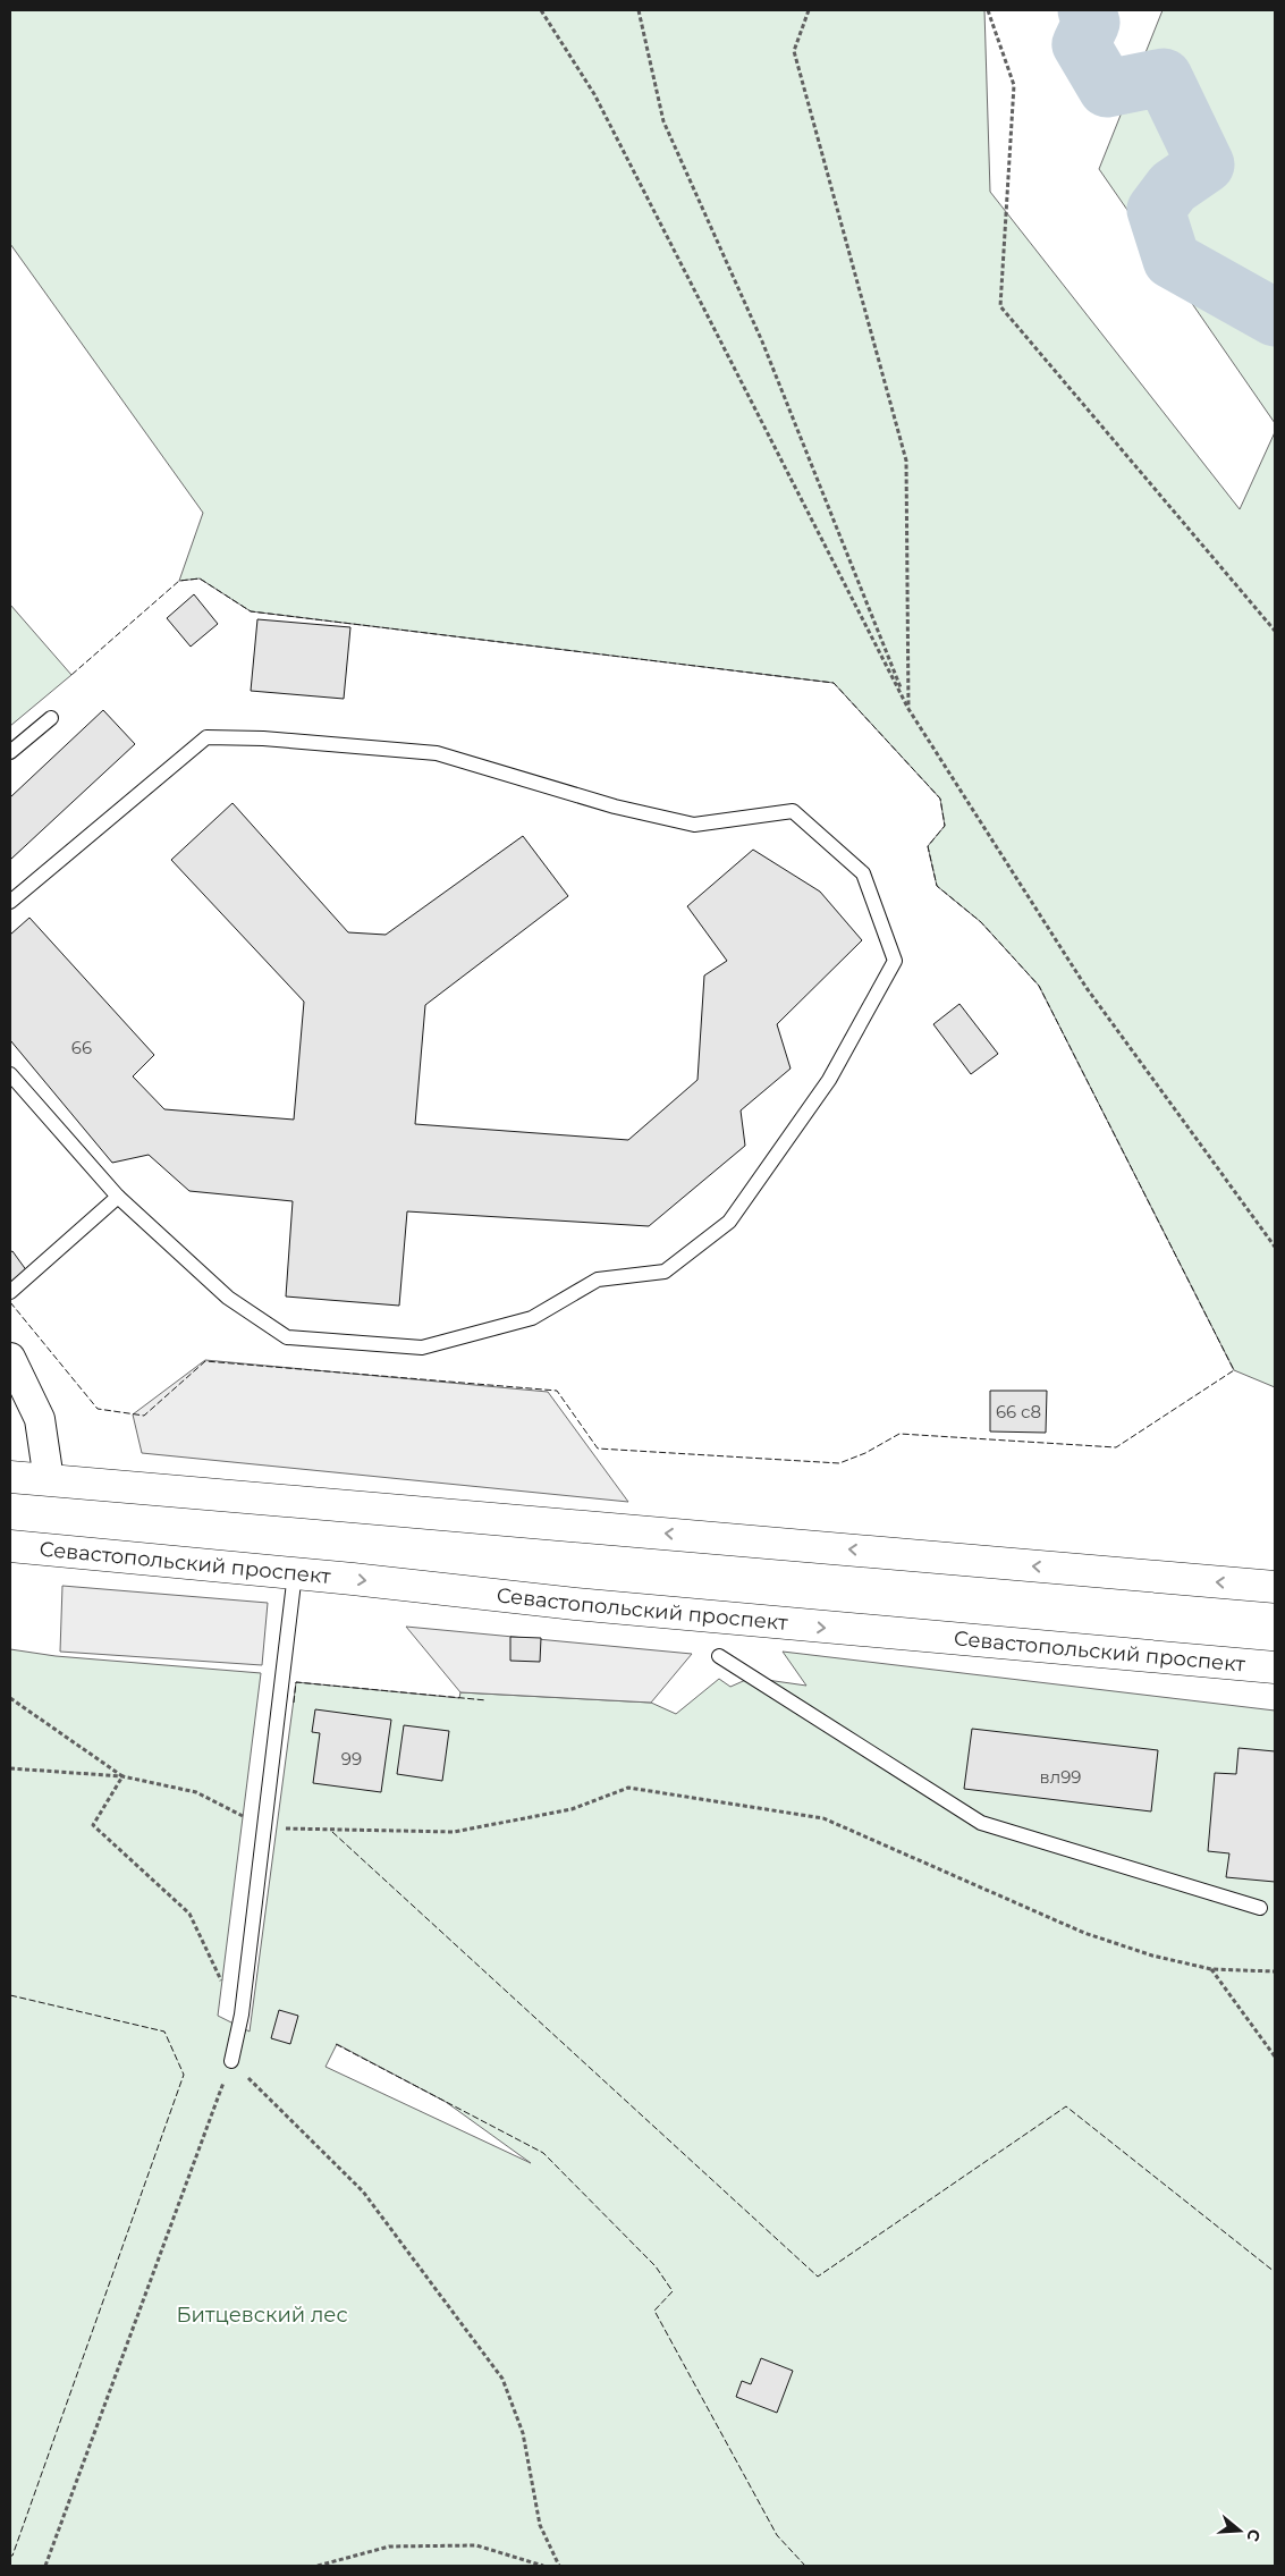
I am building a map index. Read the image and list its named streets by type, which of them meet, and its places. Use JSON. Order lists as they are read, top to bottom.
{
  "streets": {
    "main road": ["Севастопольский проспект"]
  },
  "parks": ["Битцевский лес"],
  "house_numbers": [
    "66",
    "66 с8",
    "99",
    "вл99"
  ],
  "north": "right"
}
